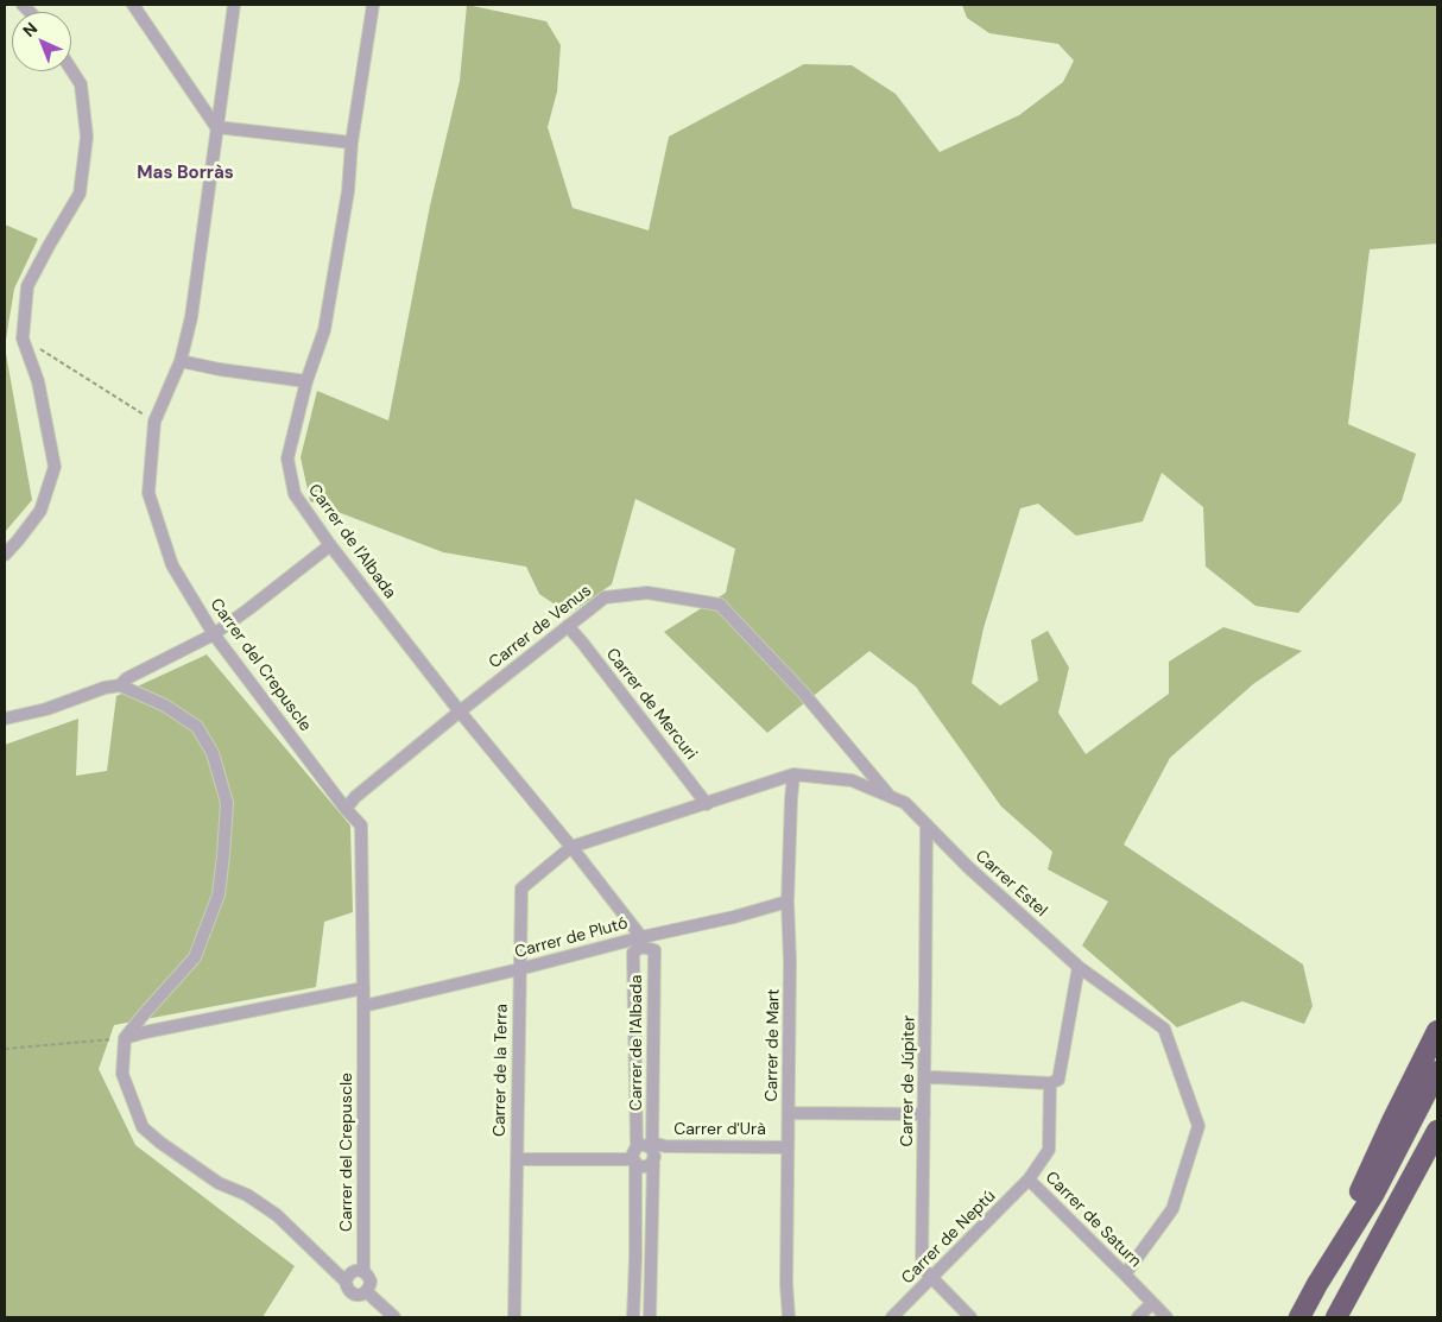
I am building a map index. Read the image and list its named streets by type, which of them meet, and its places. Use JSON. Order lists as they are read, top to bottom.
{
  "streets": {
    "street": [
      "Carrer de l'Albada",
      "Carrer de Venus",
      "Carrer del Crepuscle",
      "Carrer de Mercuri",
      "Carrer Estel",
      "Carrer de Plutó",
      "Carrer de Mart",
      "Carrer de la Terra",
      "Carrer de Júpiter",
      "Carrer d'Urà",
      "Carrer de Saturn",
      "Carrer de Neptú"
    ]
  },
  "crossings": [
    ["Carrer de l'Albada", "Carrer de Venus"],
    ["Carrer de l'Albada", "Carrer Estel"],
    ["Carrer de l'Albada", "Carrer de Plutó"],
    ["Carrer de l'Albada", "Carrer de la Terra"],
    ["Carrer de l'Albada", "Carrer d'Urà"],
    ["Carrer de Venus", "Carrer del Crepuscle"],
    ["Carrer de Venus", "Carrer de Mercuri"],
    ["Carrer de Venus", "Carrer Estel"],
    ["Carrer del Crepuscle", "Carrer de Plutó"],
    ["Carrer de Mercuri", "Carrer Estel"],
    ["Carrer Estel", "Carrer de Mart"],
    ["Carrer Estel", "Carrer de la Terra"],
    ["Carrer Estel", "Carrer de Júpiter"],
    ["Carrer Estel", "Carrer de Saturn"],
    ["Carrer de Plutó", "Carrer de Mart"],
    ["Carrer de Plutó", "Carrer de la Terra"],
    ["Carrer de Mart", "Carrer d'Urà"],
    ["Carrer de Júpiter", "Carrer d'Urà"],
    ["Carrer de Júpiter", "Carrer de Neptú"],
    ["Carrer de Saturn", "Carrer de Neptú"]
  ],
  "districts": ["Mas Borràs"],
  "north": "top left"
}
